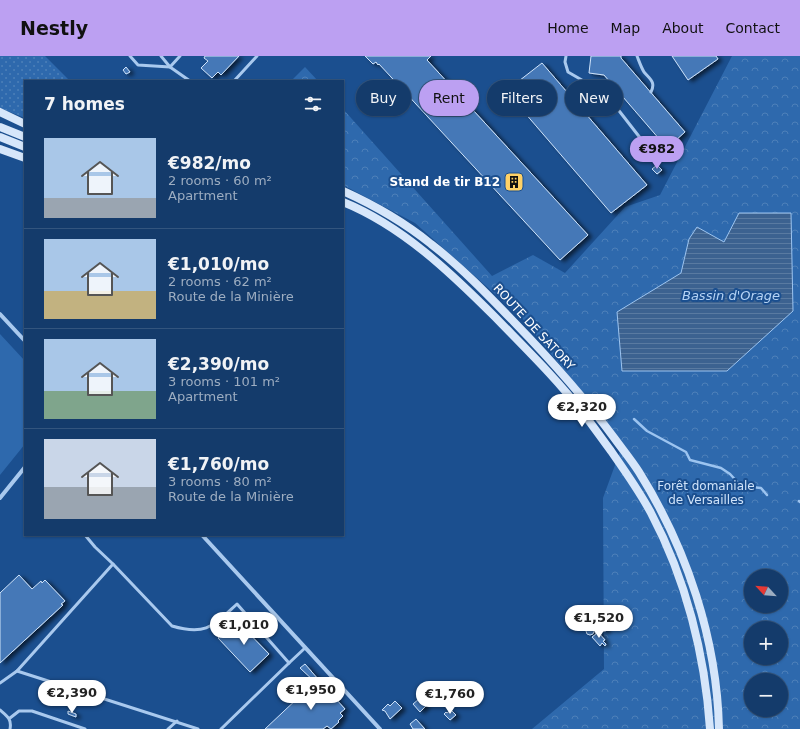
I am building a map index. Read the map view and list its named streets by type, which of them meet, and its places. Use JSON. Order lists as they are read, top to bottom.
{
  "streets": {
    "main road": ["ROUTE DE SATORY"]
  },
  "water": ["Bassin d'Orage"],
  "parks": ["Forêt domaniale de Versailles"],
  "places": {
    "building": ["Stand de tir B12"]
  },
  "north": "top left",
  "page": {
    "header": "Nestly",
    "nav": [
      "Home",
      "Map",
      "About",
      "Contact"
    ],
    "chip": [
      "Buy",
      "Rent",
      "Filters",
      "New"
    ],
    "heading": "7 homes",
    "list": [
      {
        "name": "€982/mo",
        "note": "2 rooms · 60 m² · Apartment"
      },
      {
        "name": "€1,010/mo",
        "note": "2 rooms · 62 m² · Route de la Minière"
      },
      {
        "name": "€2,390/mo",
        "note": "3 rooms · 101 m² · Apartment"
      },
      {
        "name": "€1,760/mo",
        "note": "3 rooms · 80 m² · Route de la Minière"
      }
    ],
    "price": [
      "€982",
      "€2,320",
      "€1,520",
      "€1,010",
      "€1,950",
      "€2,390",
      "€1,760"
    ],
    "map_buttons": ["+", "−"]
  }
}
